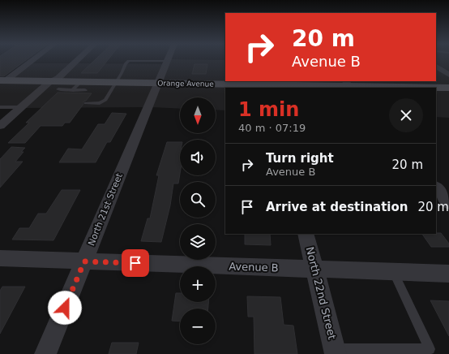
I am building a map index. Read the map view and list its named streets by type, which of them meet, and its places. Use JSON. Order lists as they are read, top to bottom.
{
  "streets": {
    "main road": ["Orange Avenue"],
    "street": ["North 21st Street", "Avenue B", "North 22nd Street"]
  },
  "crossings": [
    ["Orange Avenue", "North 21st Street"],
    ["North 21st Street", "Avenue B"],
    ["Avenue B", "North 22nd Street"]
  ],
  "north": "bottom",
  "page": {
    "turn": ["20 m", "Avenue B"],
    "heading": ["1 min", "40 m · 07:19"],
    "map_buttons": ["+", "−"],
    "list": [
      {
        "name": "Turn right",
        "note": "Avenue B",
        "value": "20 m"
      },
      {
        "name": "Arrive at destination",
        "value": "20 m"
      }
    ]
  }
}
